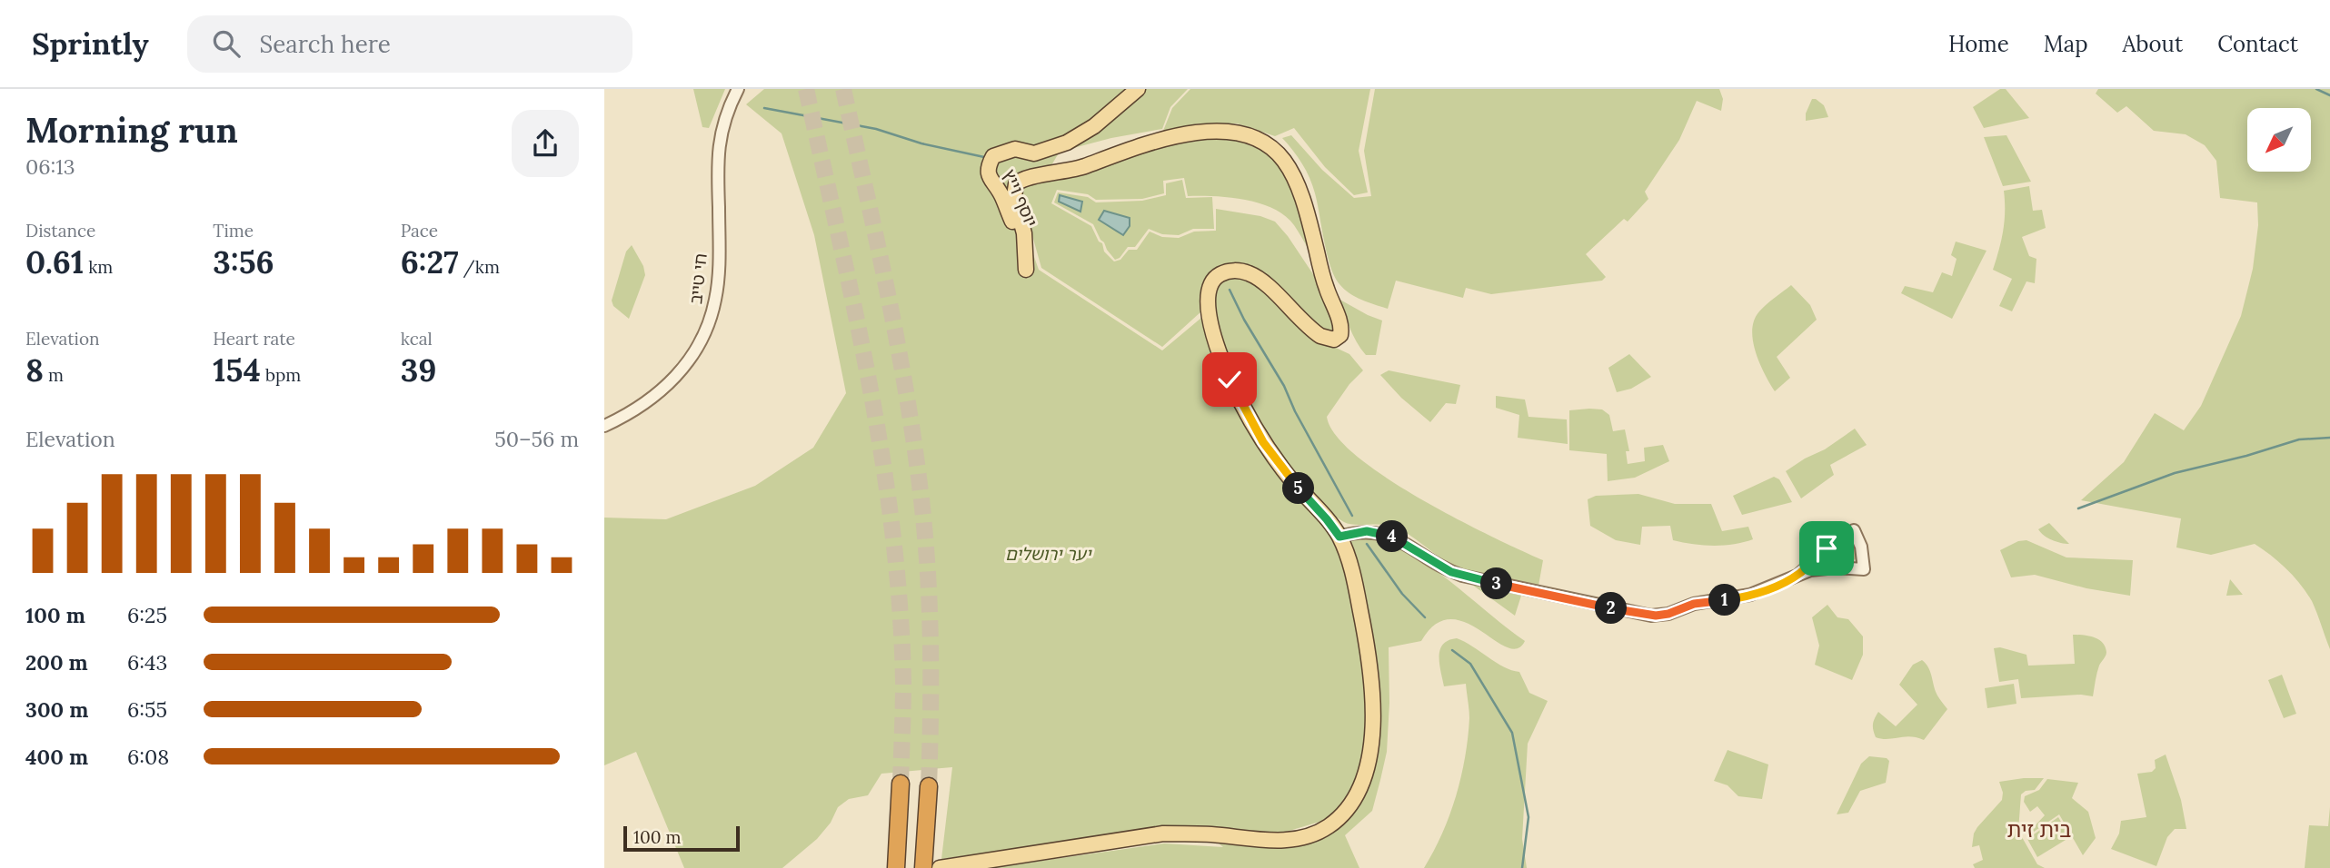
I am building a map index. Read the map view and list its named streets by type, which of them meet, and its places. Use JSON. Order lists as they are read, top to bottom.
{
  "streets": {
    "main road": ["יוסף וייץ"],
    "street": ["חי טייב"]
  },
  "districts": ["בית זית"],
  "parks": ["יער ירושלים"],
  "scale_bar": "100 m",
  "north": "bottom left",
  "page": {
    "header": "Sprintly",
    "search": "Search here",
    "nav": [
      "Home",
      "Map",
      "About",
      "Contact"
    ],
    "heading": ["Morning run", "06:13"],
    "stats": [
      ["Distance", "0.61 km"],
      ["Time", "3:56"],
      ["Pace", "6:27 /km"],
      ["Elevation", "8 m"],
      ["Heart rate", "154 bpm"],
      ["kcal", "39"]
    ],
    "chart": ["Elevation", "50–56 m"],
    "pins": [
      "5",
      "4",
      "3",
      "1",
      "2"
    ],
    "list": [
      {
        "name": "100 m",
        "note": "6:25"
      },
      {
        "name": "200 m",
        "note": "6:43"
      },
      {
        "name": "300 m",
        "note": "6:55"
      },
      {
        "name": "400 m",
        "note": "6:08"
      }
    ],
    "scale": "100 m"
  }
}
